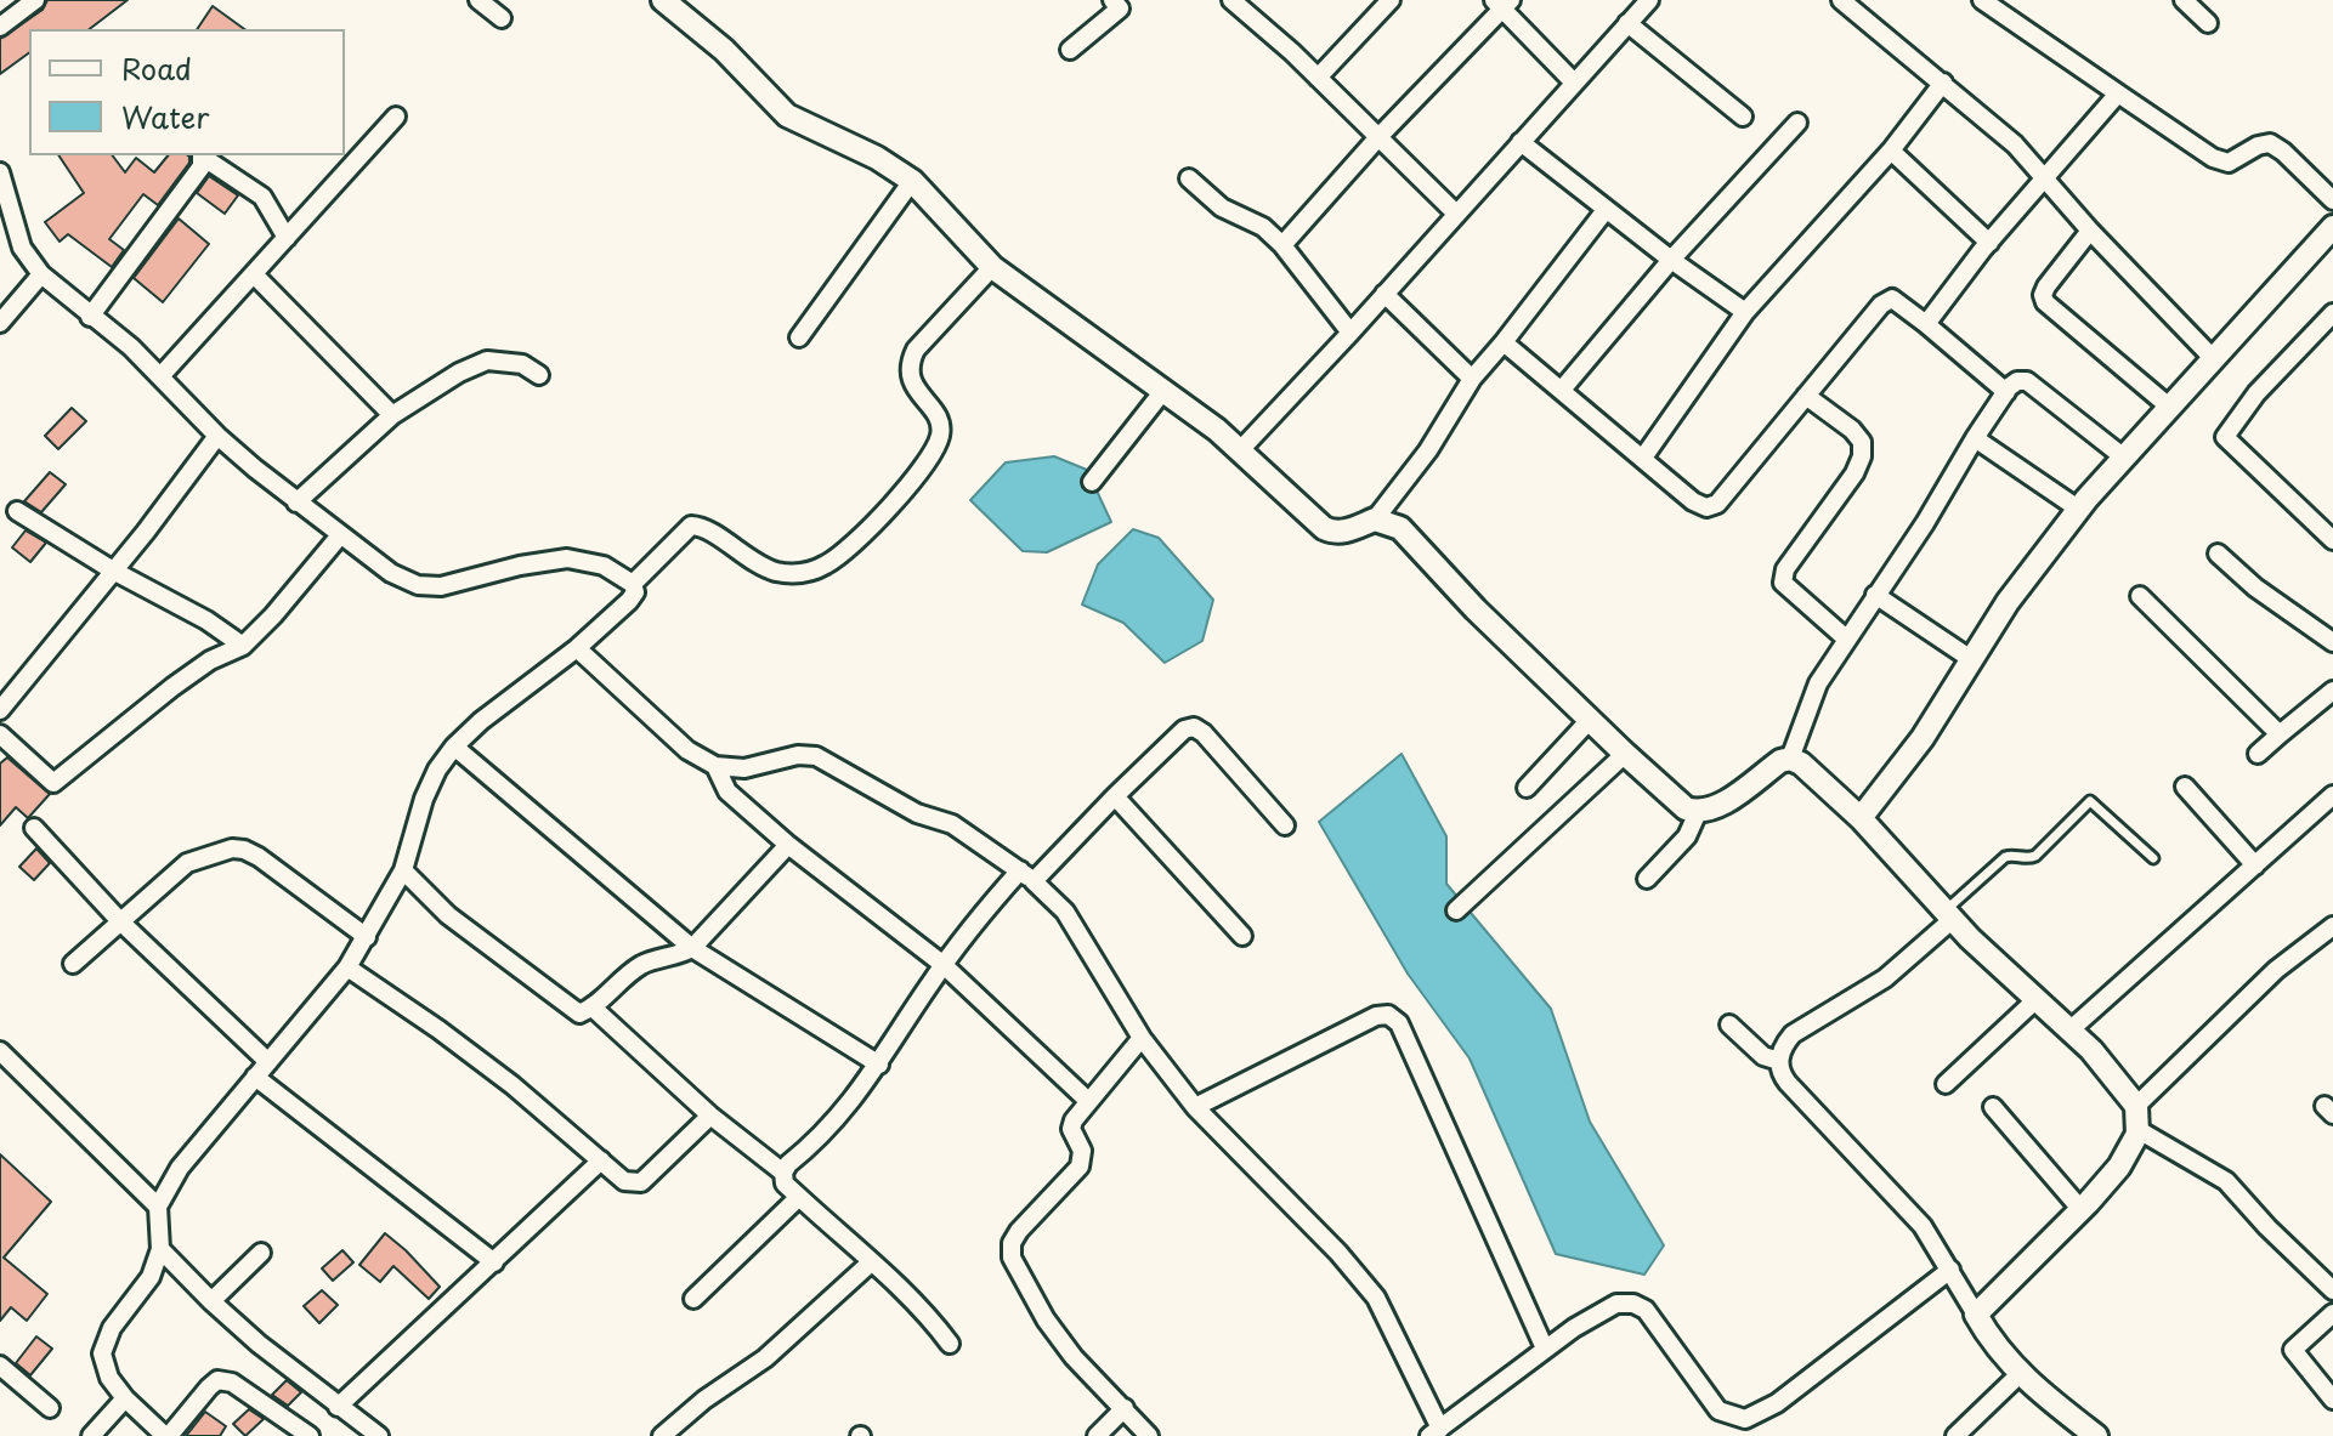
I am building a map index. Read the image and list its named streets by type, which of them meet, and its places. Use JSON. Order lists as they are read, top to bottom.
{
  "legend": ["Road", "Water"]
}
